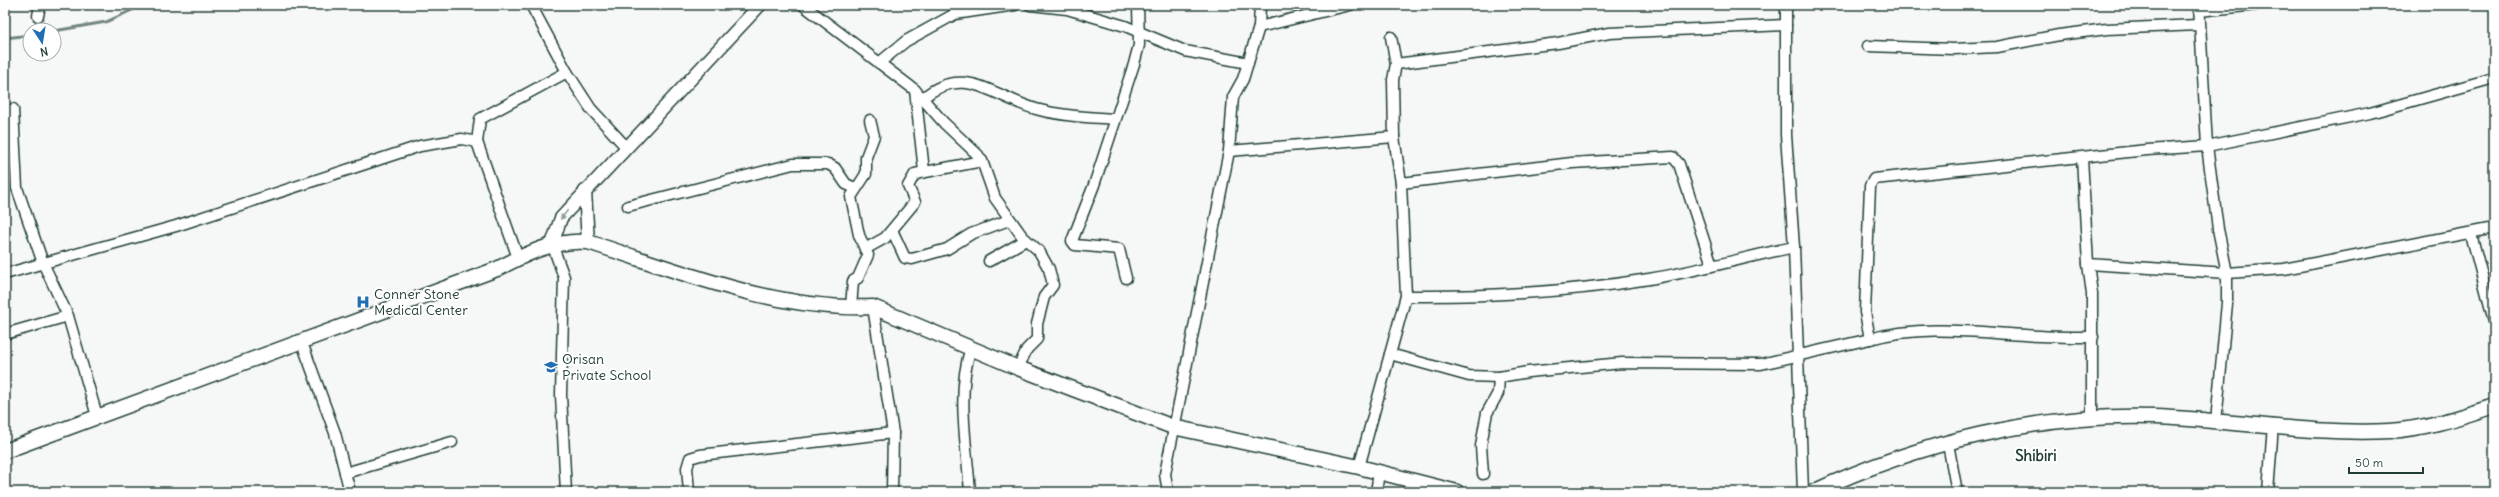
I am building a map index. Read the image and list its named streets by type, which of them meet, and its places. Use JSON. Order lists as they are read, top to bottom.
{
  "districts": ["Shibiri"],
  "places": {
    "hospital": ["Conner Stone Medical Center"],
    "school or university": ["Orisan Private School"]
  },
  "scale_bar": "50 m",
  "north": "bottom"
}
